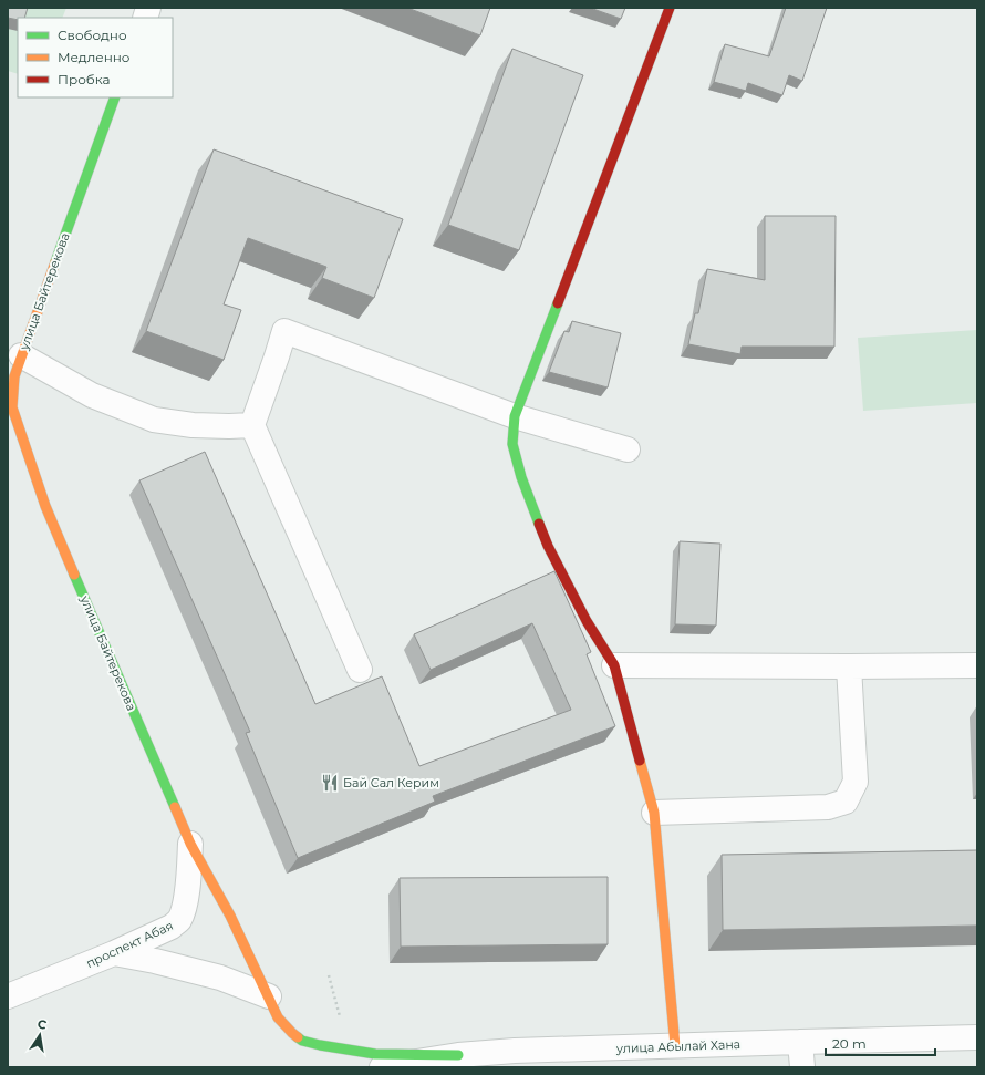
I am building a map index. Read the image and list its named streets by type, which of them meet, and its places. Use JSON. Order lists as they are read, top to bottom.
{
  "streets": {
    "street": ["улица Байтерекова", "проспект Абая", "улица Абылай Хана"]
  },
  "crossings": [
    ["улица Байтерекова", "проспект Абая"],
    ["улица Байтерекова", "улица Абылай Хана"]
  ],
  "places": {
    "restaurant": ["Бай Сал Керим"]
  },
  "legend": ["Свободно", "Медленно", "Пробка"],
  "scale_bar": "20 m",
  "north": "top"
}
